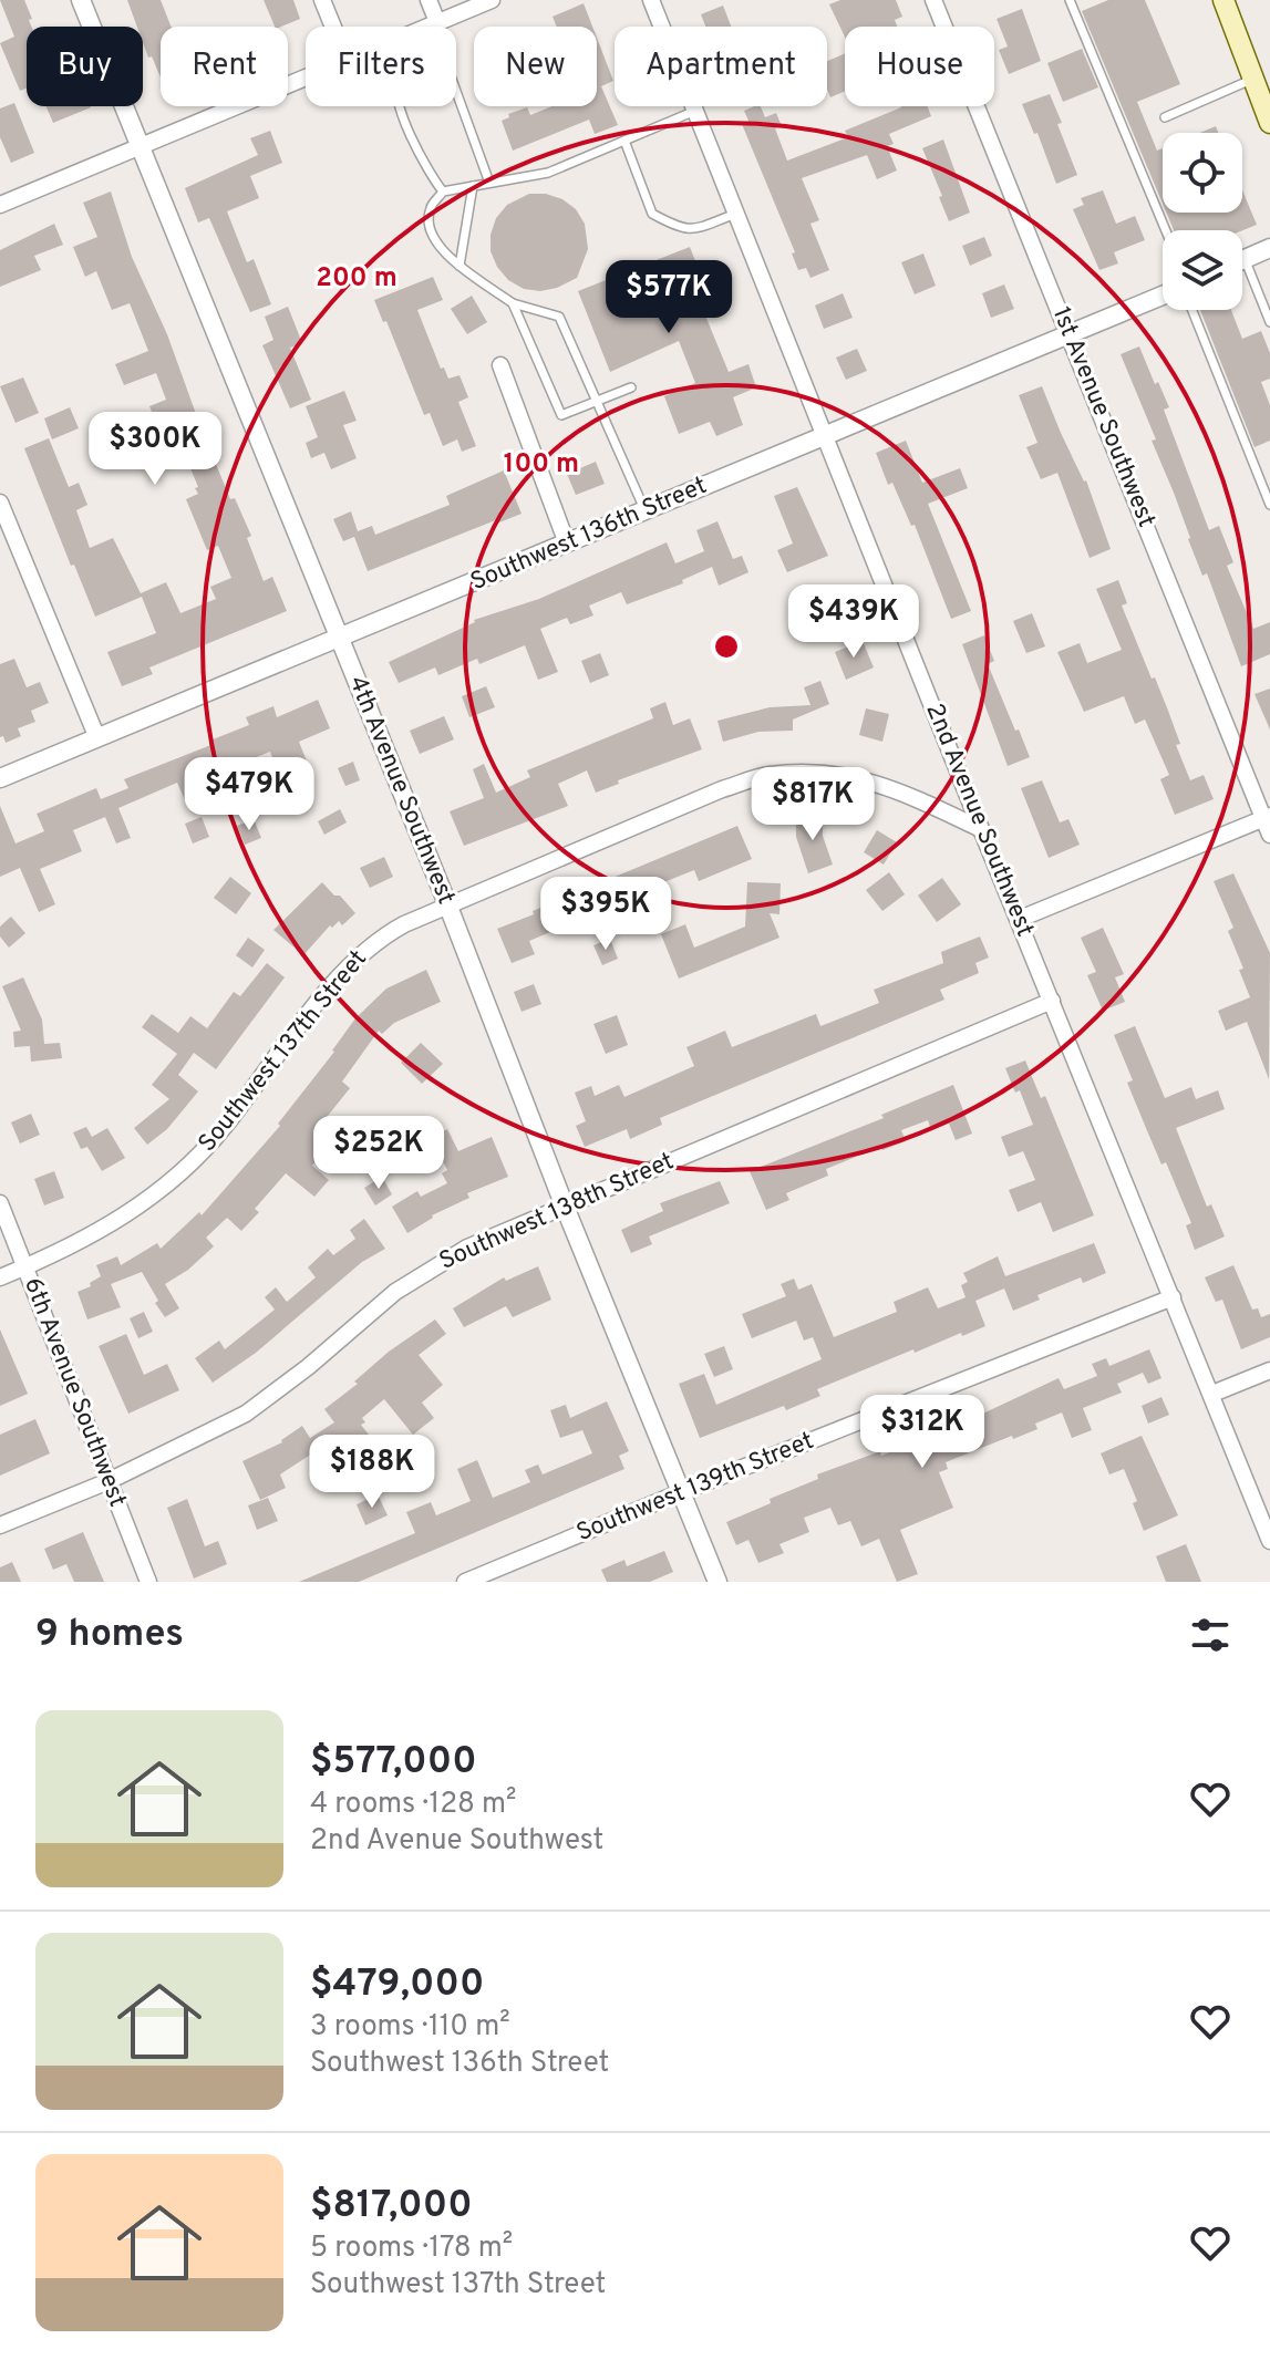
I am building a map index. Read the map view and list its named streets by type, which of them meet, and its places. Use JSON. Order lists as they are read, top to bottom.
{
  "streets": {
    "street": [
      "1st Avenue Southwest",
      "Southwest 136th Street",
      "4th Avenue Southwest",
      "2nd Avenue Southwest",
      "Southwest 137th Street",
      "Southwest 138th Street",
      "6th Avenue Southwest",
      "Southwest 139th Street"
    ]
  },
  "crossings": [
    ["1st Avenue Southwest", "Southwest 136th Street"],
    ["Southwest 136th Street", "4th Avenue Southwest"],
    ["Southwest 136th Street", "2nd Avenue Southwest"],
    ["4th Avenue Southwest", "Southwest 137th Street"],
    ["4th Avenue Southwest", "Southwest 138th Street"],
    ["4th Avenue Southwest", "Southwest 139th Street"],
    ["2nd Avenue Southwest", "Southwest 137th Street"],
    ["2nd Avenue Southwest", "Southwest 138th Street"],
    ["2nd Avenue Southwest", "Southwest 139th Street"],
    ["Southwest 137th Street", "6th Avenue Southwest"],
    ["Southwest 138th Street", "6th Avenue Southwest"]
  ],
  "page": {
    "chip": [
      "Buy",
      "Rent",
      "Filters",
      "New",
      "Apartment",
      "House"
    ],
    "price": [
      "$577K",
      "$300K",
      "$439K",
      "$479K",
      "$817K",
      "$395K",
      "$252K",
      "$312K",
      "$188K"
    ],
    "heading": "9 homes",
    "list": [
      {
        "name": "$577,000",
        "note": "4 rooms · 128 m² · 2nd Avenue Southwest"
      },
      {
        "name": "$479,000",
        "note": "3 rooms · 110 m² · Southwest 136th Street"
      },
      {
        "name": "$817,000",
        "note": "5 rooms · 178 m² · Southwest 137th Street"
      }
    ]
  },
  "rings": ["200 m", "100 m"]
}
